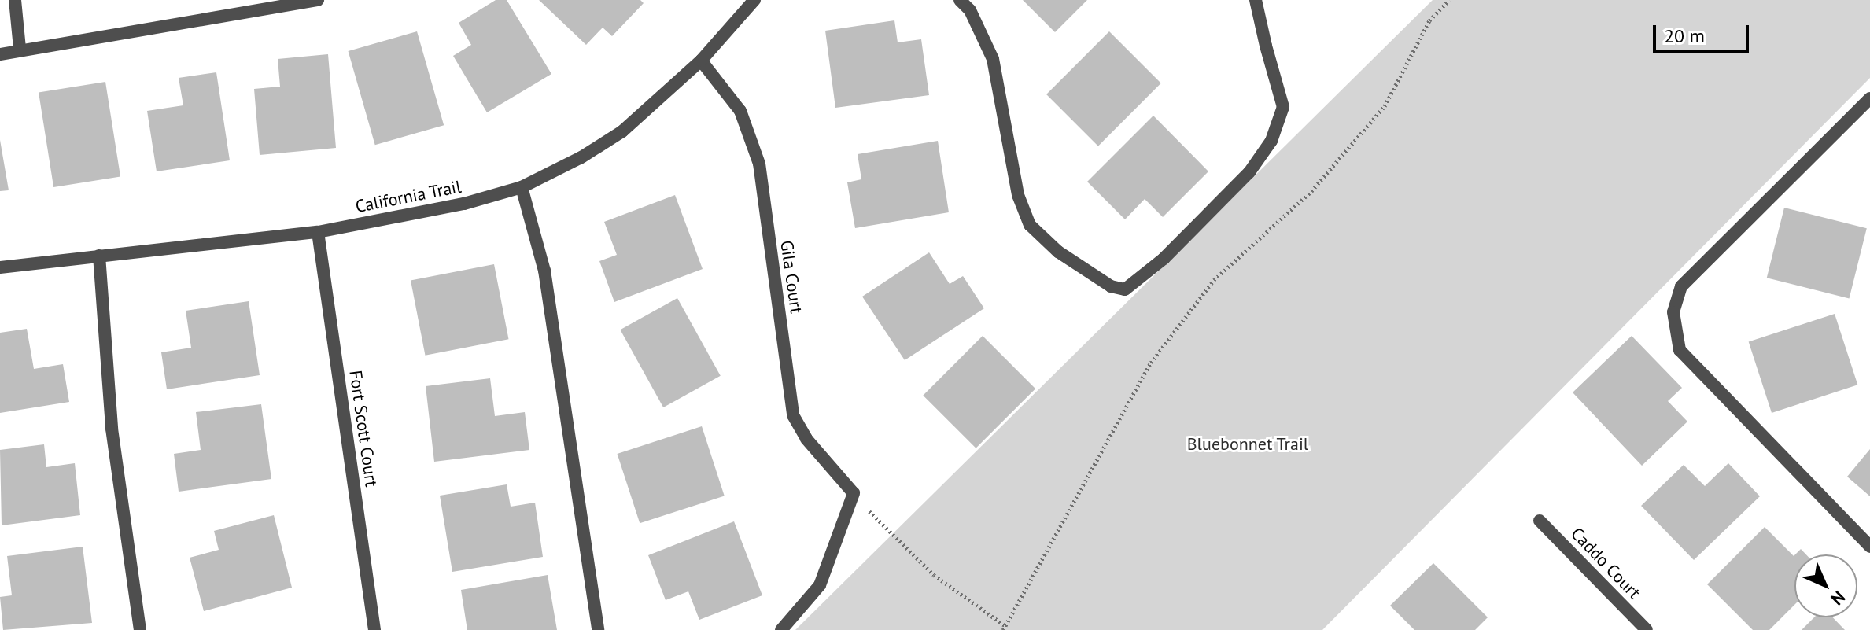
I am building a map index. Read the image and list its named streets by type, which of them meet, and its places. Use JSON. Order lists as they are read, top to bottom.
{
  "streets": {
    "street": [
      "California Trail",
      "Gila Court",
      "Fort Scott Court",
      "Caddo Court"
    ]
  },
  "crossings": [
    ["California Trail", "Gila Court"],
    ["California Trail", "Fort Scott Court"]
  ],
  "parks": ["Bluebonnet Trail"],
  "scale_bar": "20 m",
  "north": "bottom right"
}
